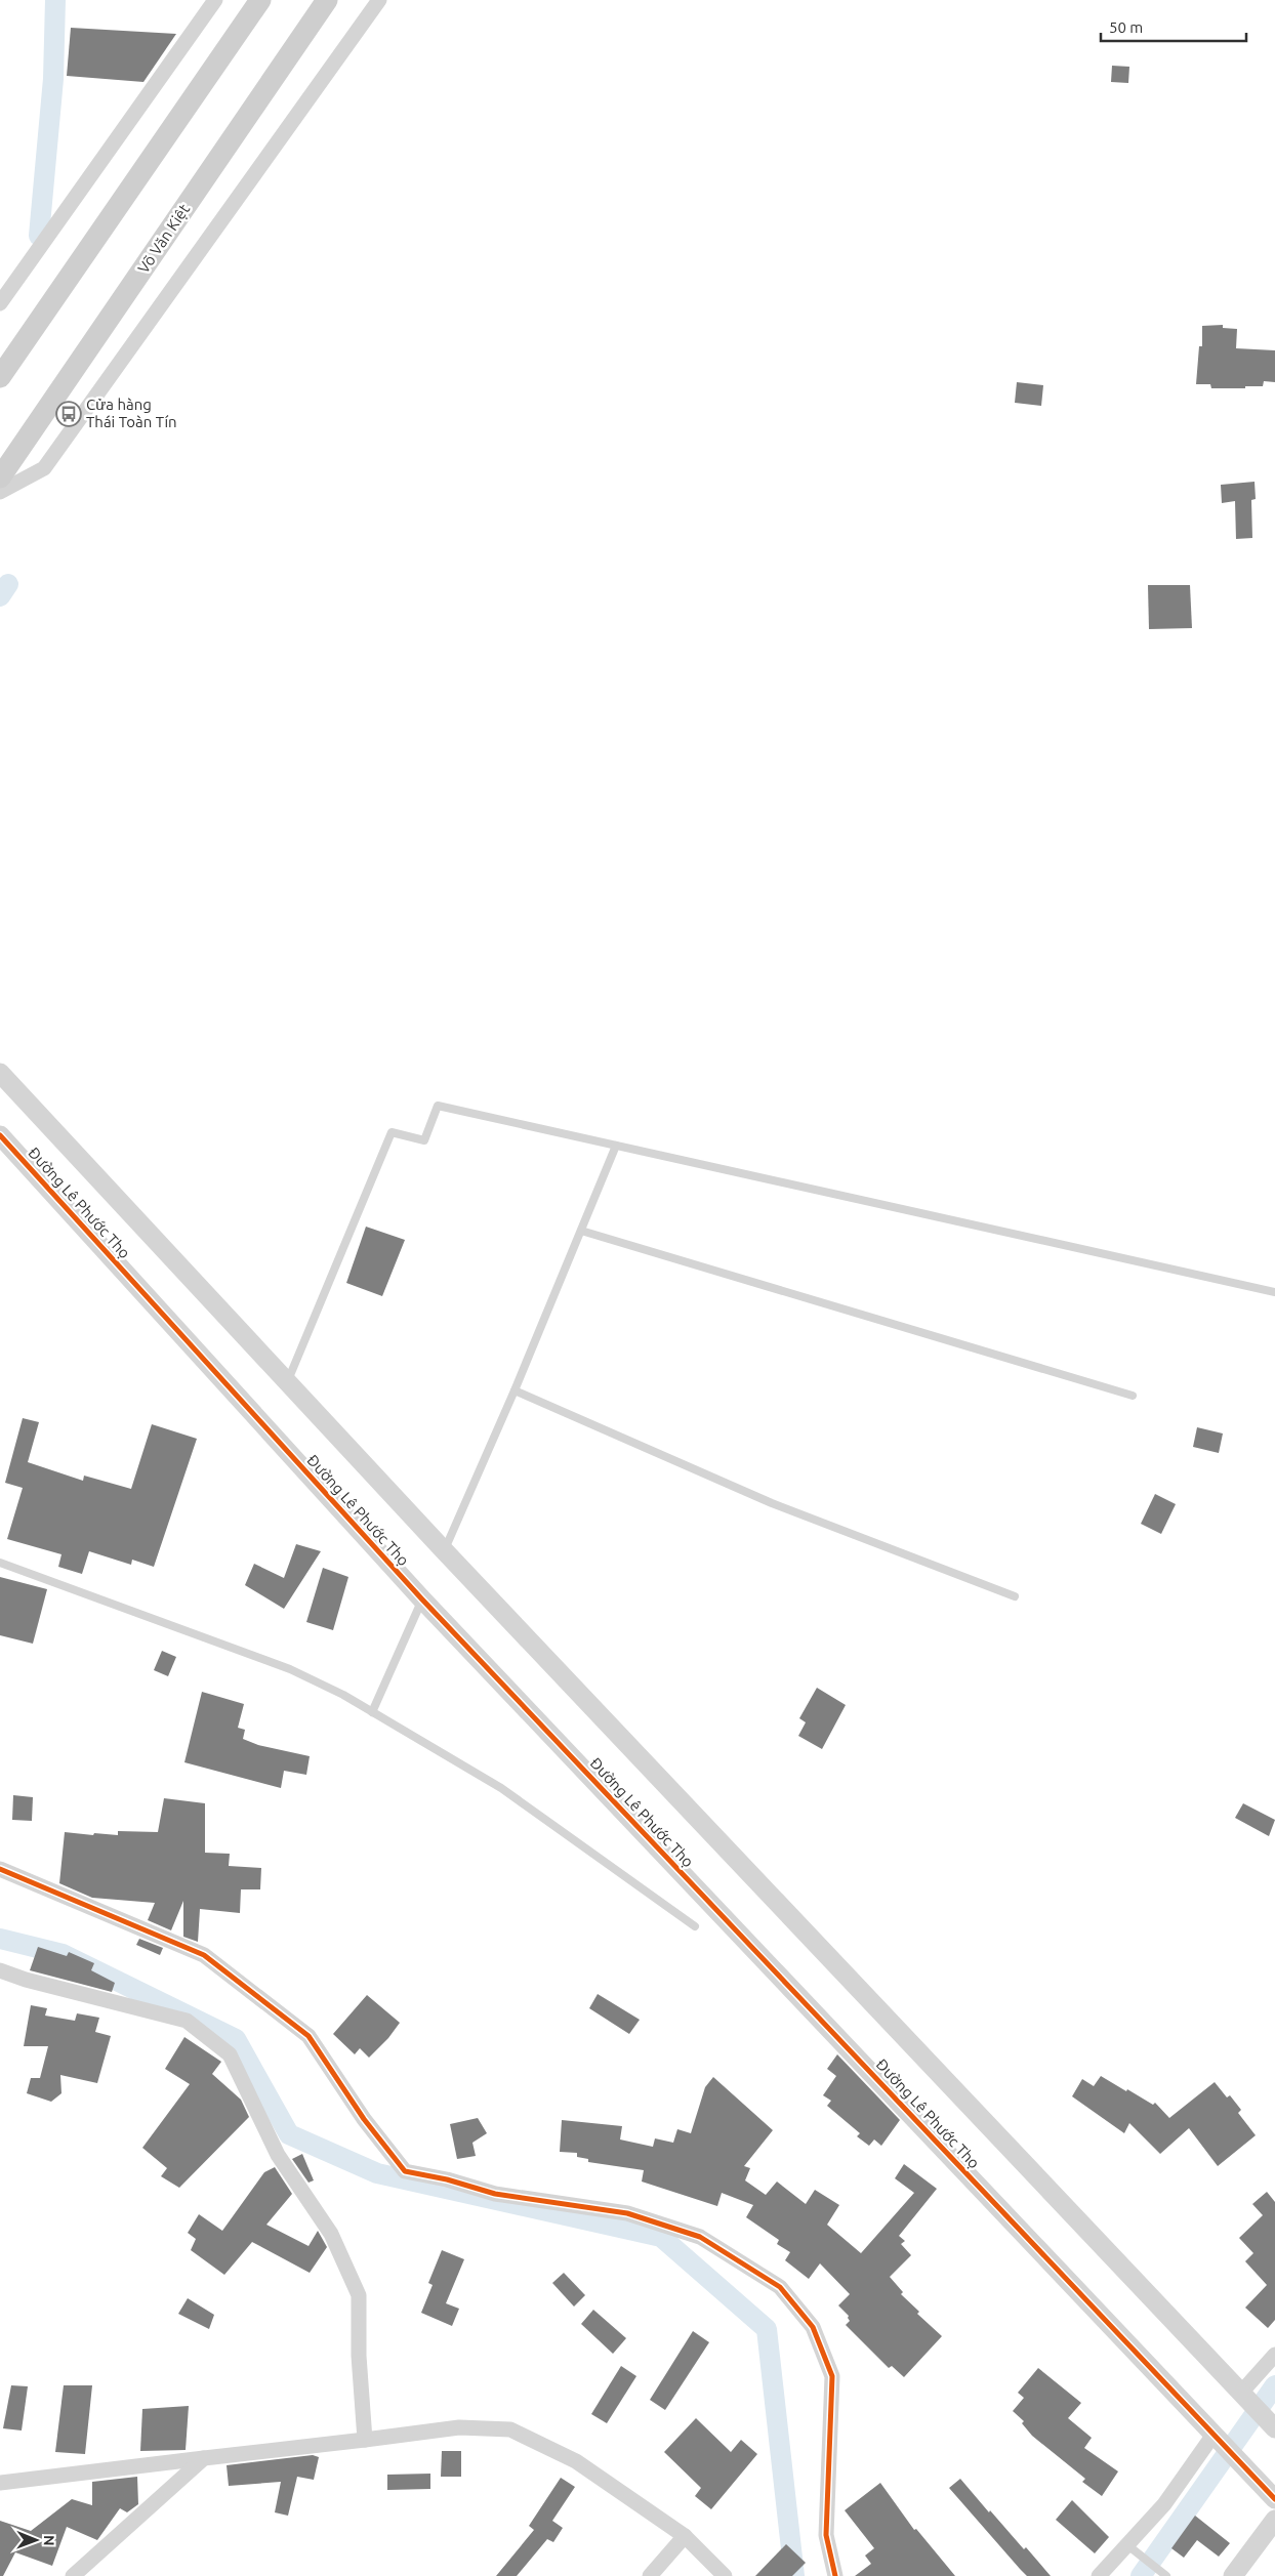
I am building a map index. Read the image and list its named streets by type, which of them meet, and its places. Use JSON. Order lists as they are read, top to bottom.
{
  "streets": {
    "main road": ["Võ Văn Kiệt"],
    "street": ["Đường Lê Phước Thọ"]
  },
  "places": {
    "bus stop": ["Cửa hàng Thái Toàn Tín"]
  },
  "scale_bar": "50 m",
  "north": "right"
}
